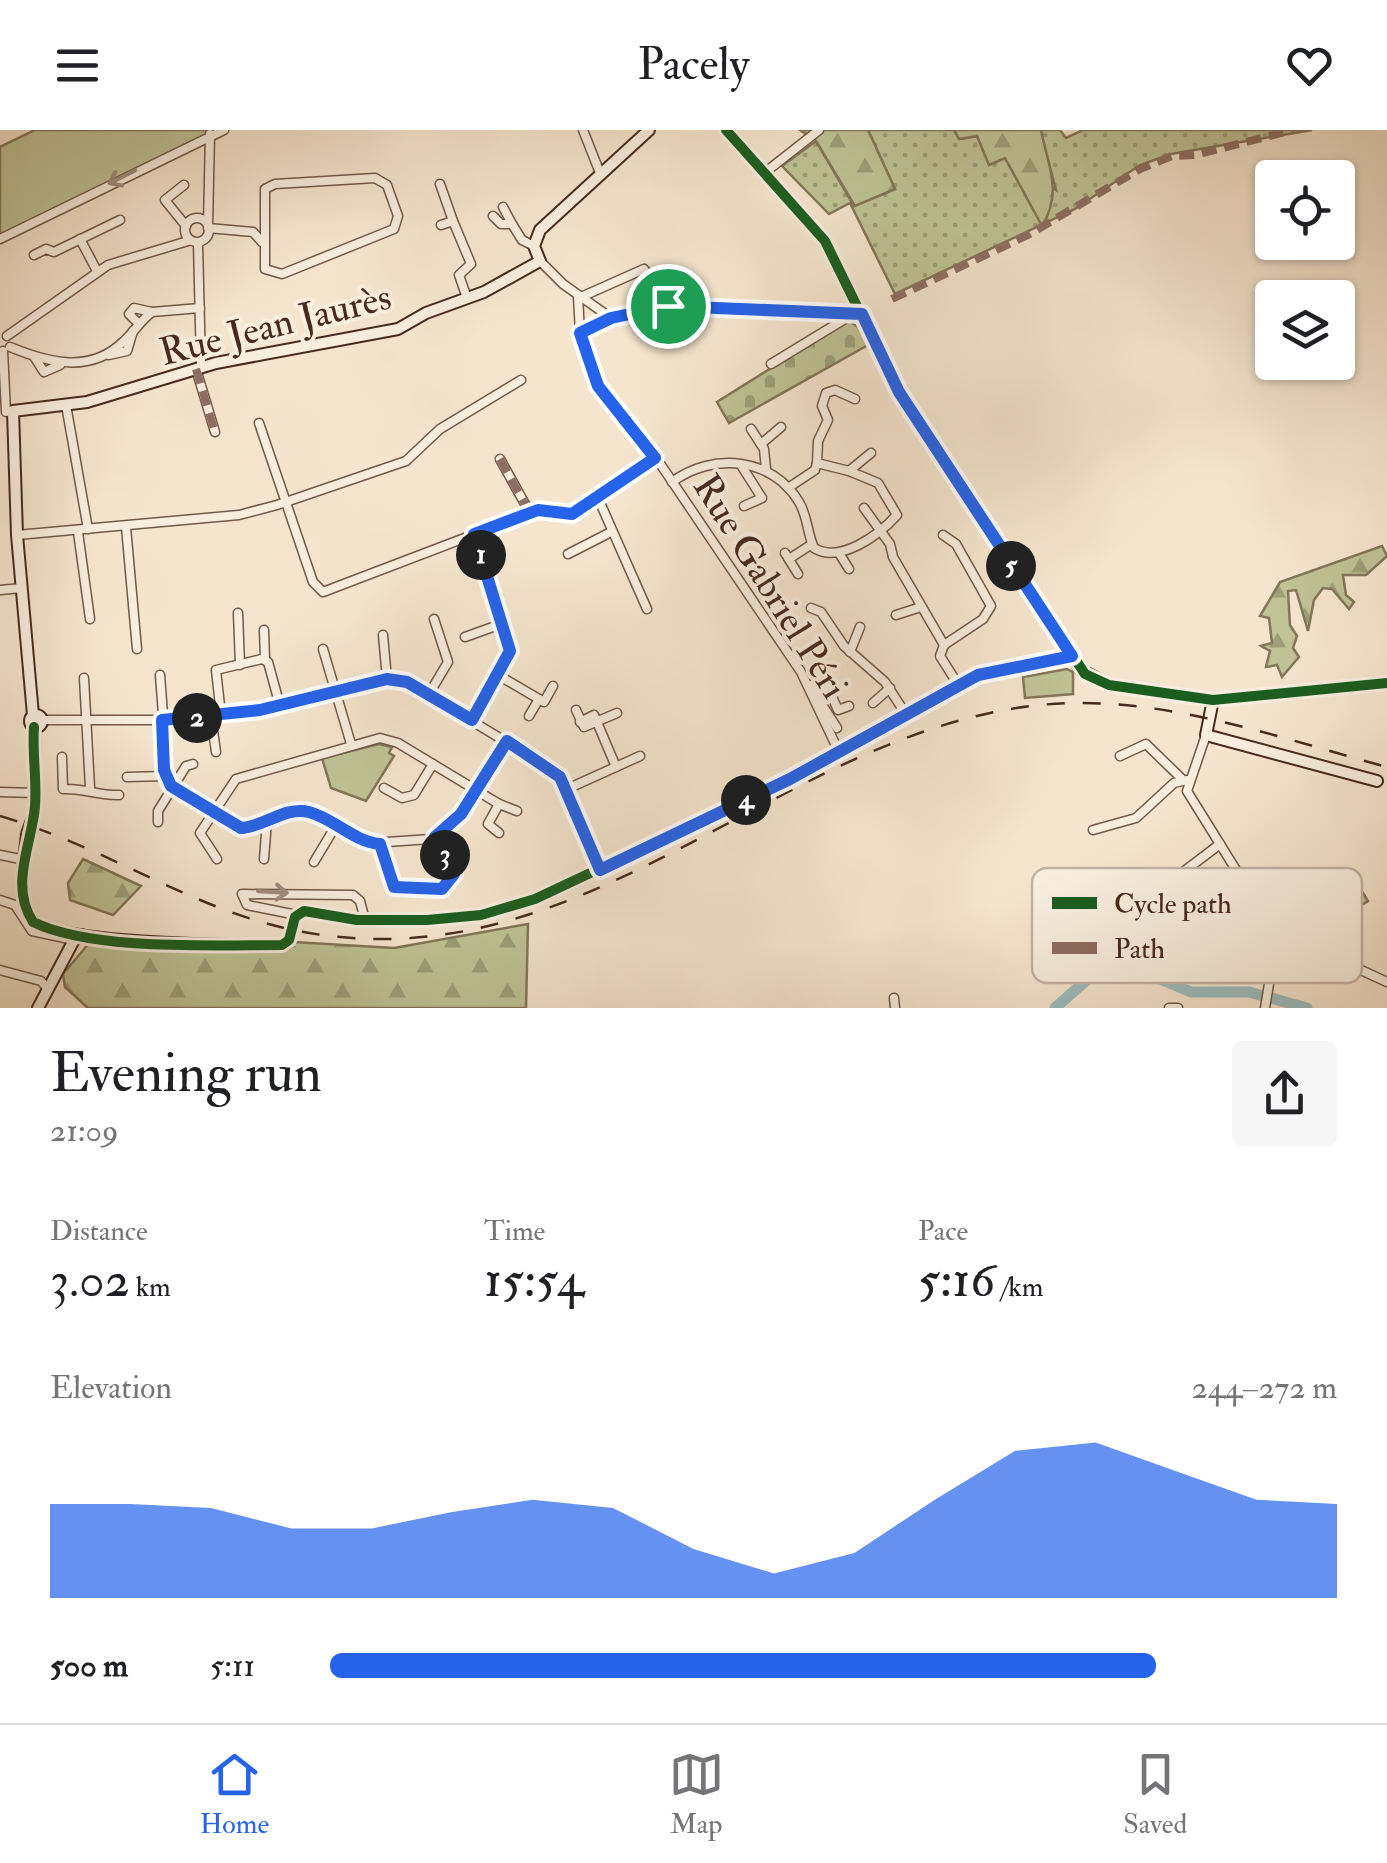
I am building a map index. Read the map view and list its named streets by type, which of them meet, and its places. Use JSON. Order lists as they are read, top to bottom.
{
  "streets": {
    "street": ["Rue Jean Jaurès", "Rue Gabriel Péri"]
  },
  "legend": ["Cycle path", "Path"],
  "page": {
    "header": "Pacely",
    "pins": [
      "1",
      "5",
      "2",
      "4",
      "3"
    ],
    "heading": ["Evening run", "21:09"],
    "stats": [
      ["Distance", "3.02 km"],
      ["Time", "15:54"],
      ["Pace", "5:16 /km"]
    ],
    "chart": ["Elevation", "244–272 m"],
    "list": [
      {
        "name": "500 m",
        "note": "5:11"
      }
    ],
    "tabs": ["Home", "Map", "Saved"]
  }
}
